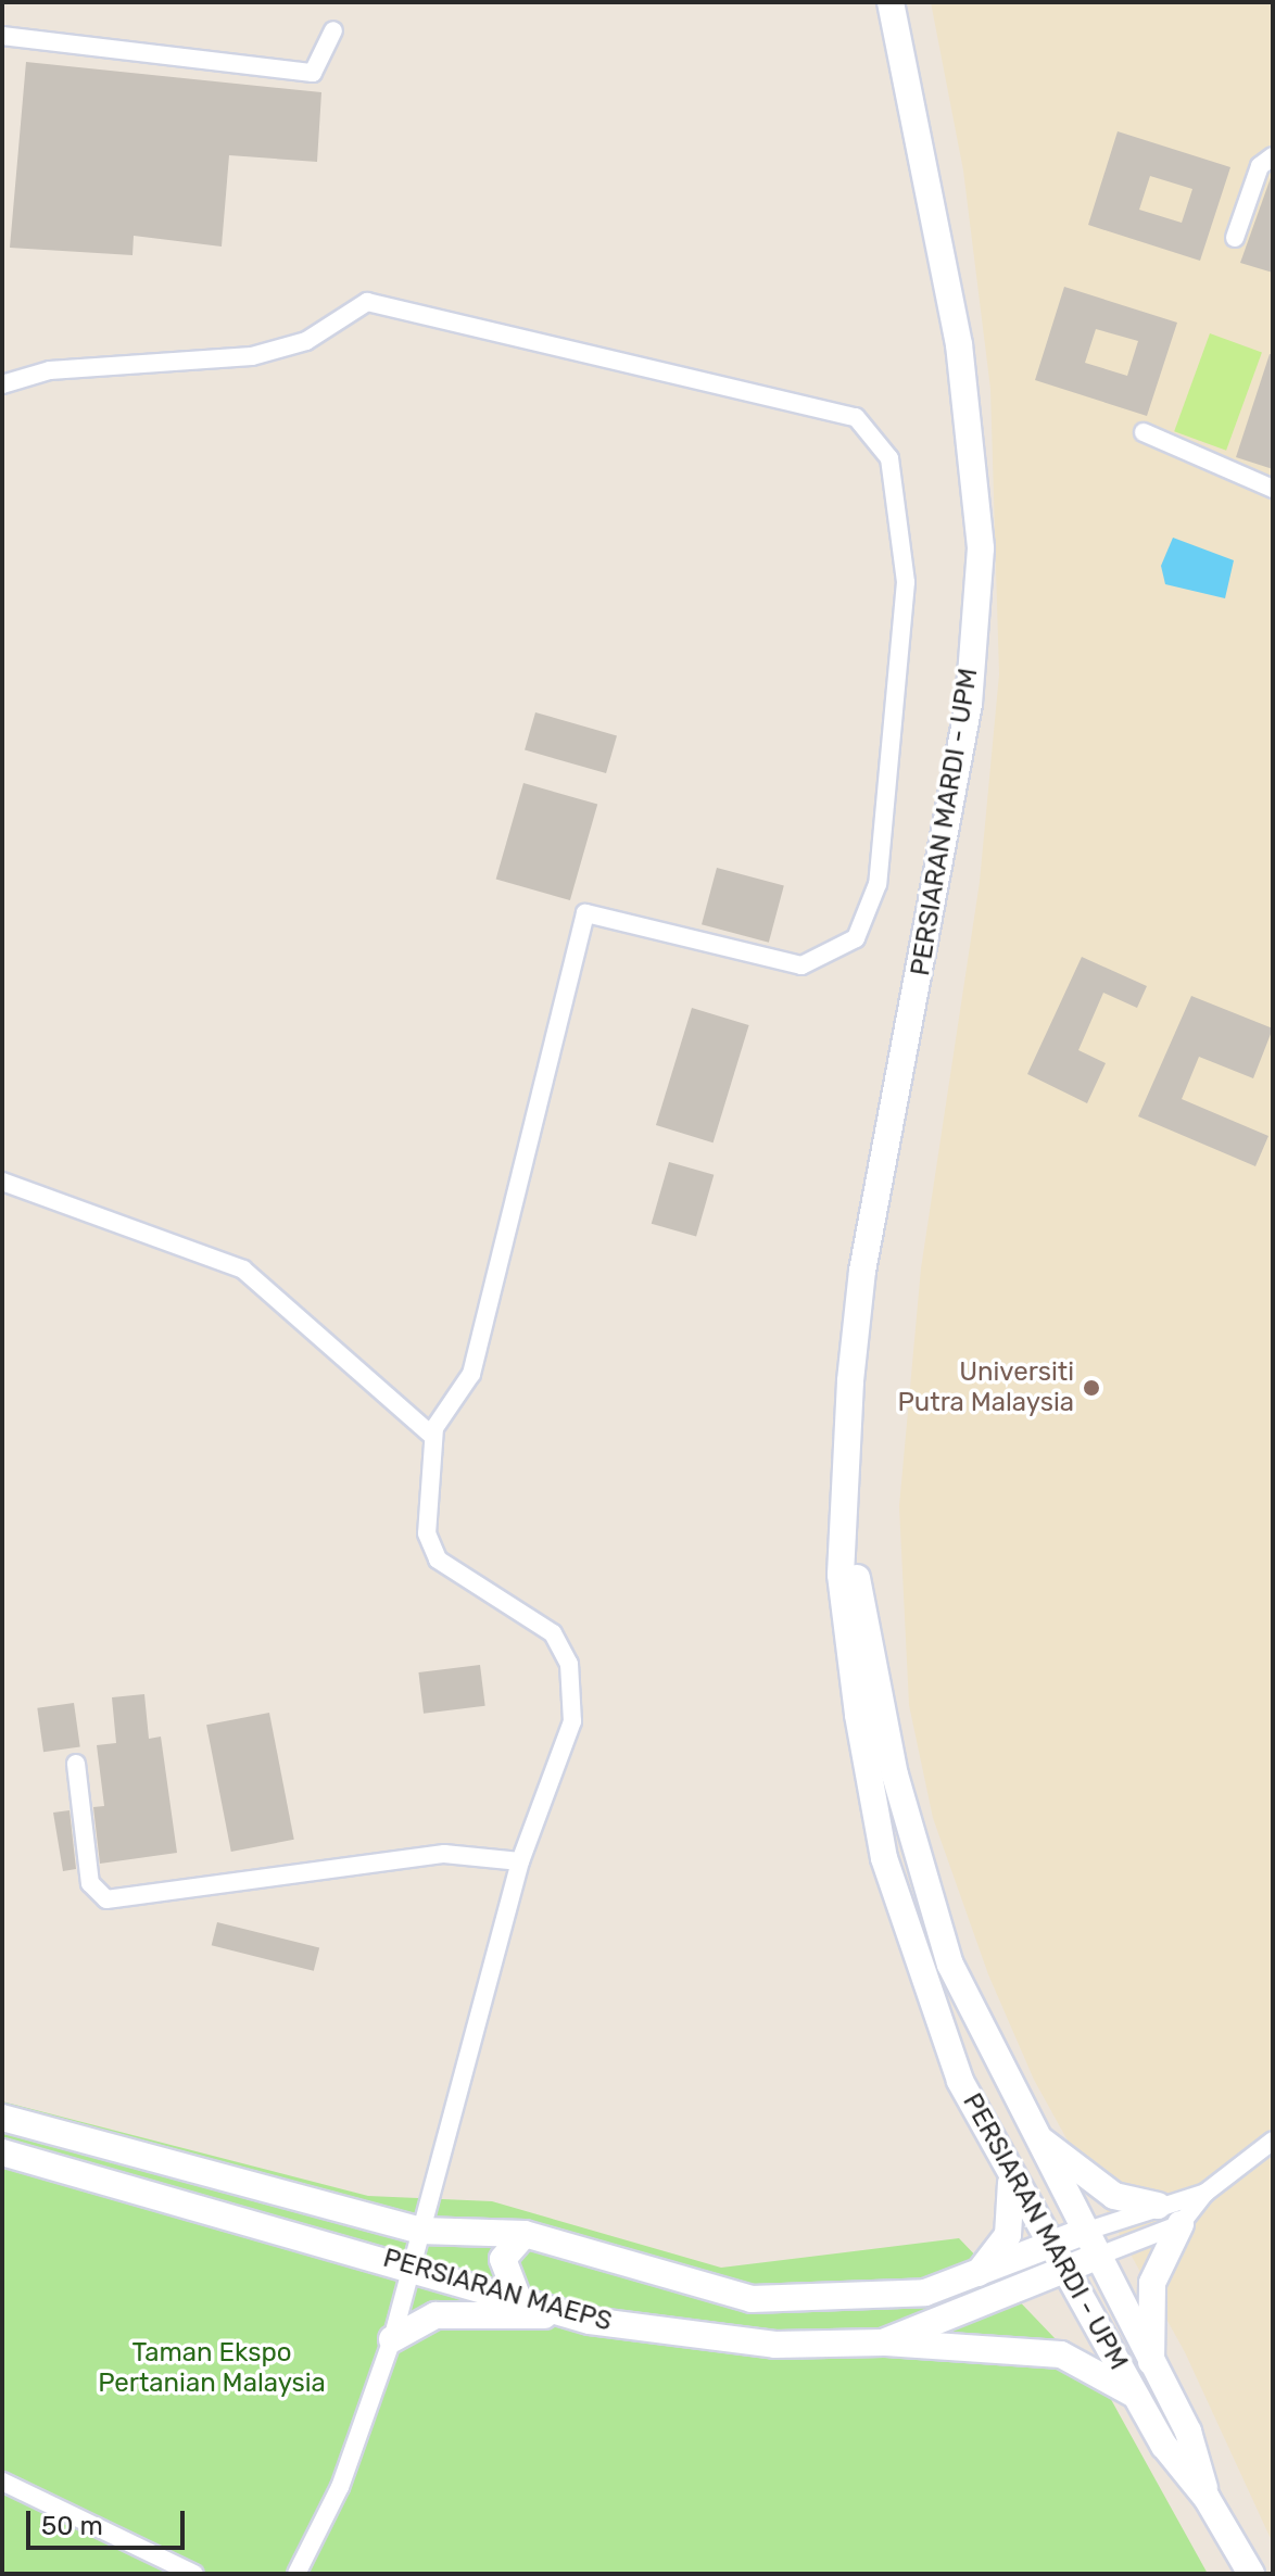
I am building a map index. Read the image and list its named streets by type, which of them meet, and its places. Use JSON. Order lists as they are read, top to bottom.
{
  "streets": {
    "street": ["PERSIARAN MARDI - UPM", "PERSIARAN MAEPS"]
  },
  "crossings": [
    ["PERSIARAN MARDI - UPM", "PERSIARAN MAEPS"]
  ],
  "parks": ["Taman Ekspo Pertanian Malaysia"],
  "places": ["Universiti Putra Malaysia"],
  "scale_bar": "50 m"
}
